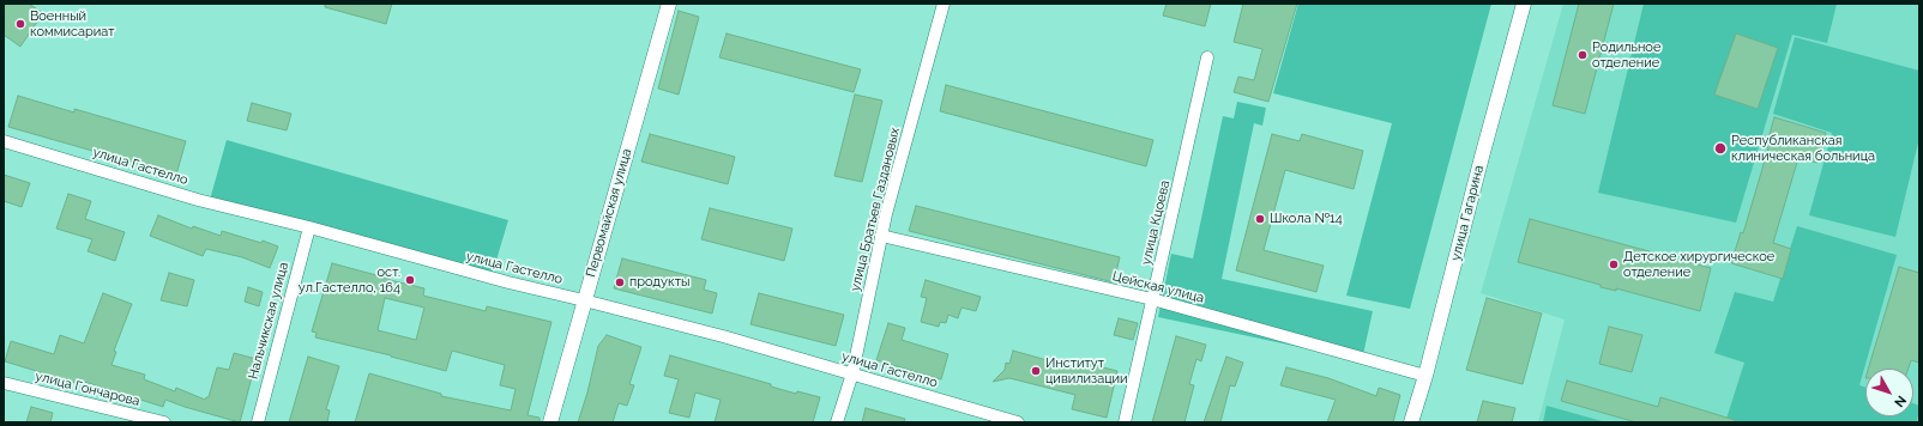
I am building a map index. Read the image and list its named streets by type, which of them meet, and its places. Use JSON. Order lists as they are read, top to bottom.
{
  "streets": {
    "street": [
      "улица Гастелло",
      "улица Братьев Газдановых",
      "Первомайская улица",
      "улица Гагарина",
      "улица Кцоева",
      "Цейская улица",
      "Нальчикская улица",
      "улица Гончарова"
    ]
  },
  "crossings": [
    ["улица Гастелло", "улица Братьев Газдановых"],
    ["улица Гастелло", "Первомайская улица"],
    ["улица Гастелло", "Нальчикская улица"],
    ["улица Братьев Газдановых", "Цейская улица"],
    ["улица Гагарина", "Цейская улица"],
    ["улица Кцоева", "Цейская улица"]
  ],
  "places": [
    "Военный коммисариат",
    "Родильное отделение",
    "Республиканская клиническая больница",
    "Школа №14",
    "Детское хирургическое отделение",
    "ост. ул.Гастелло, 164",
    "продукты",
    "Институт цивилизации"
  ],
  "north": "bottom right"
}
